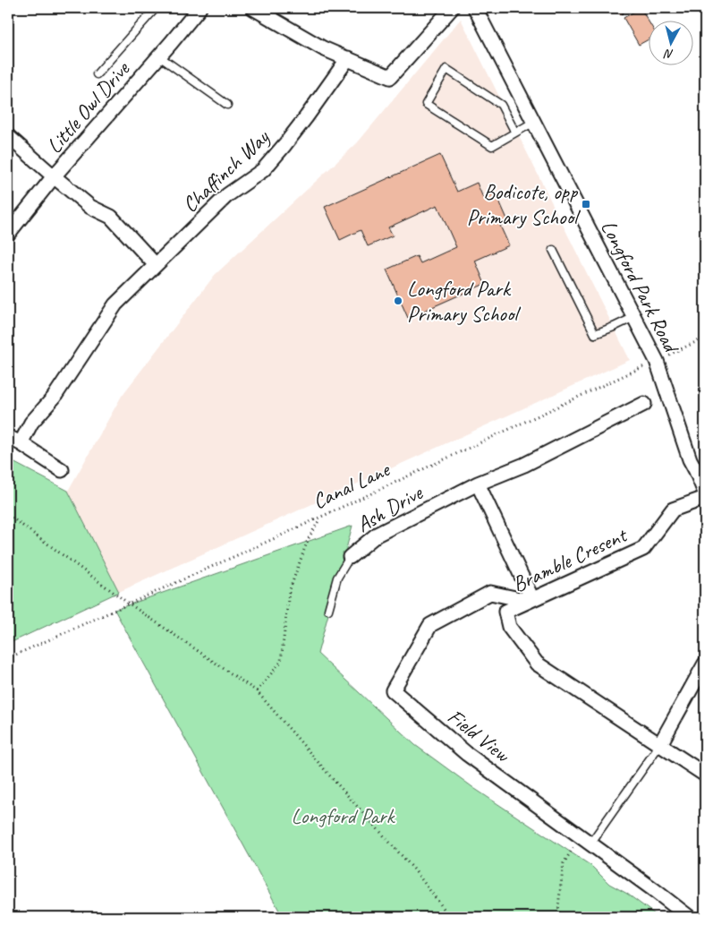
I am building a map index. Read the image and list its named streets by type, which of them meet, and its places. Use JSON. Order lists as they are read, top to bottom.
{
  "streets": {
    "street": [
      "Little Owl Drive",
      "Chaffinch Way",
      "Longford Park Road",
      "Ash Drive",
      "Bramble Cresent",
      "Field View"
    ],
    "path": ["Canal Lane"]
  },
  "crossings": [
    ["Longford Park Road", "Canal Lane"],
    ["Bramble Cresent", "Field View"]
  ],
  "parks": ["Longford Park"],
  "places": {
    "transit": ["Bodicote, opp Primary School"],
    "other": ["Longford Park Primary School"]
  },
  "north": "bottom"
}
